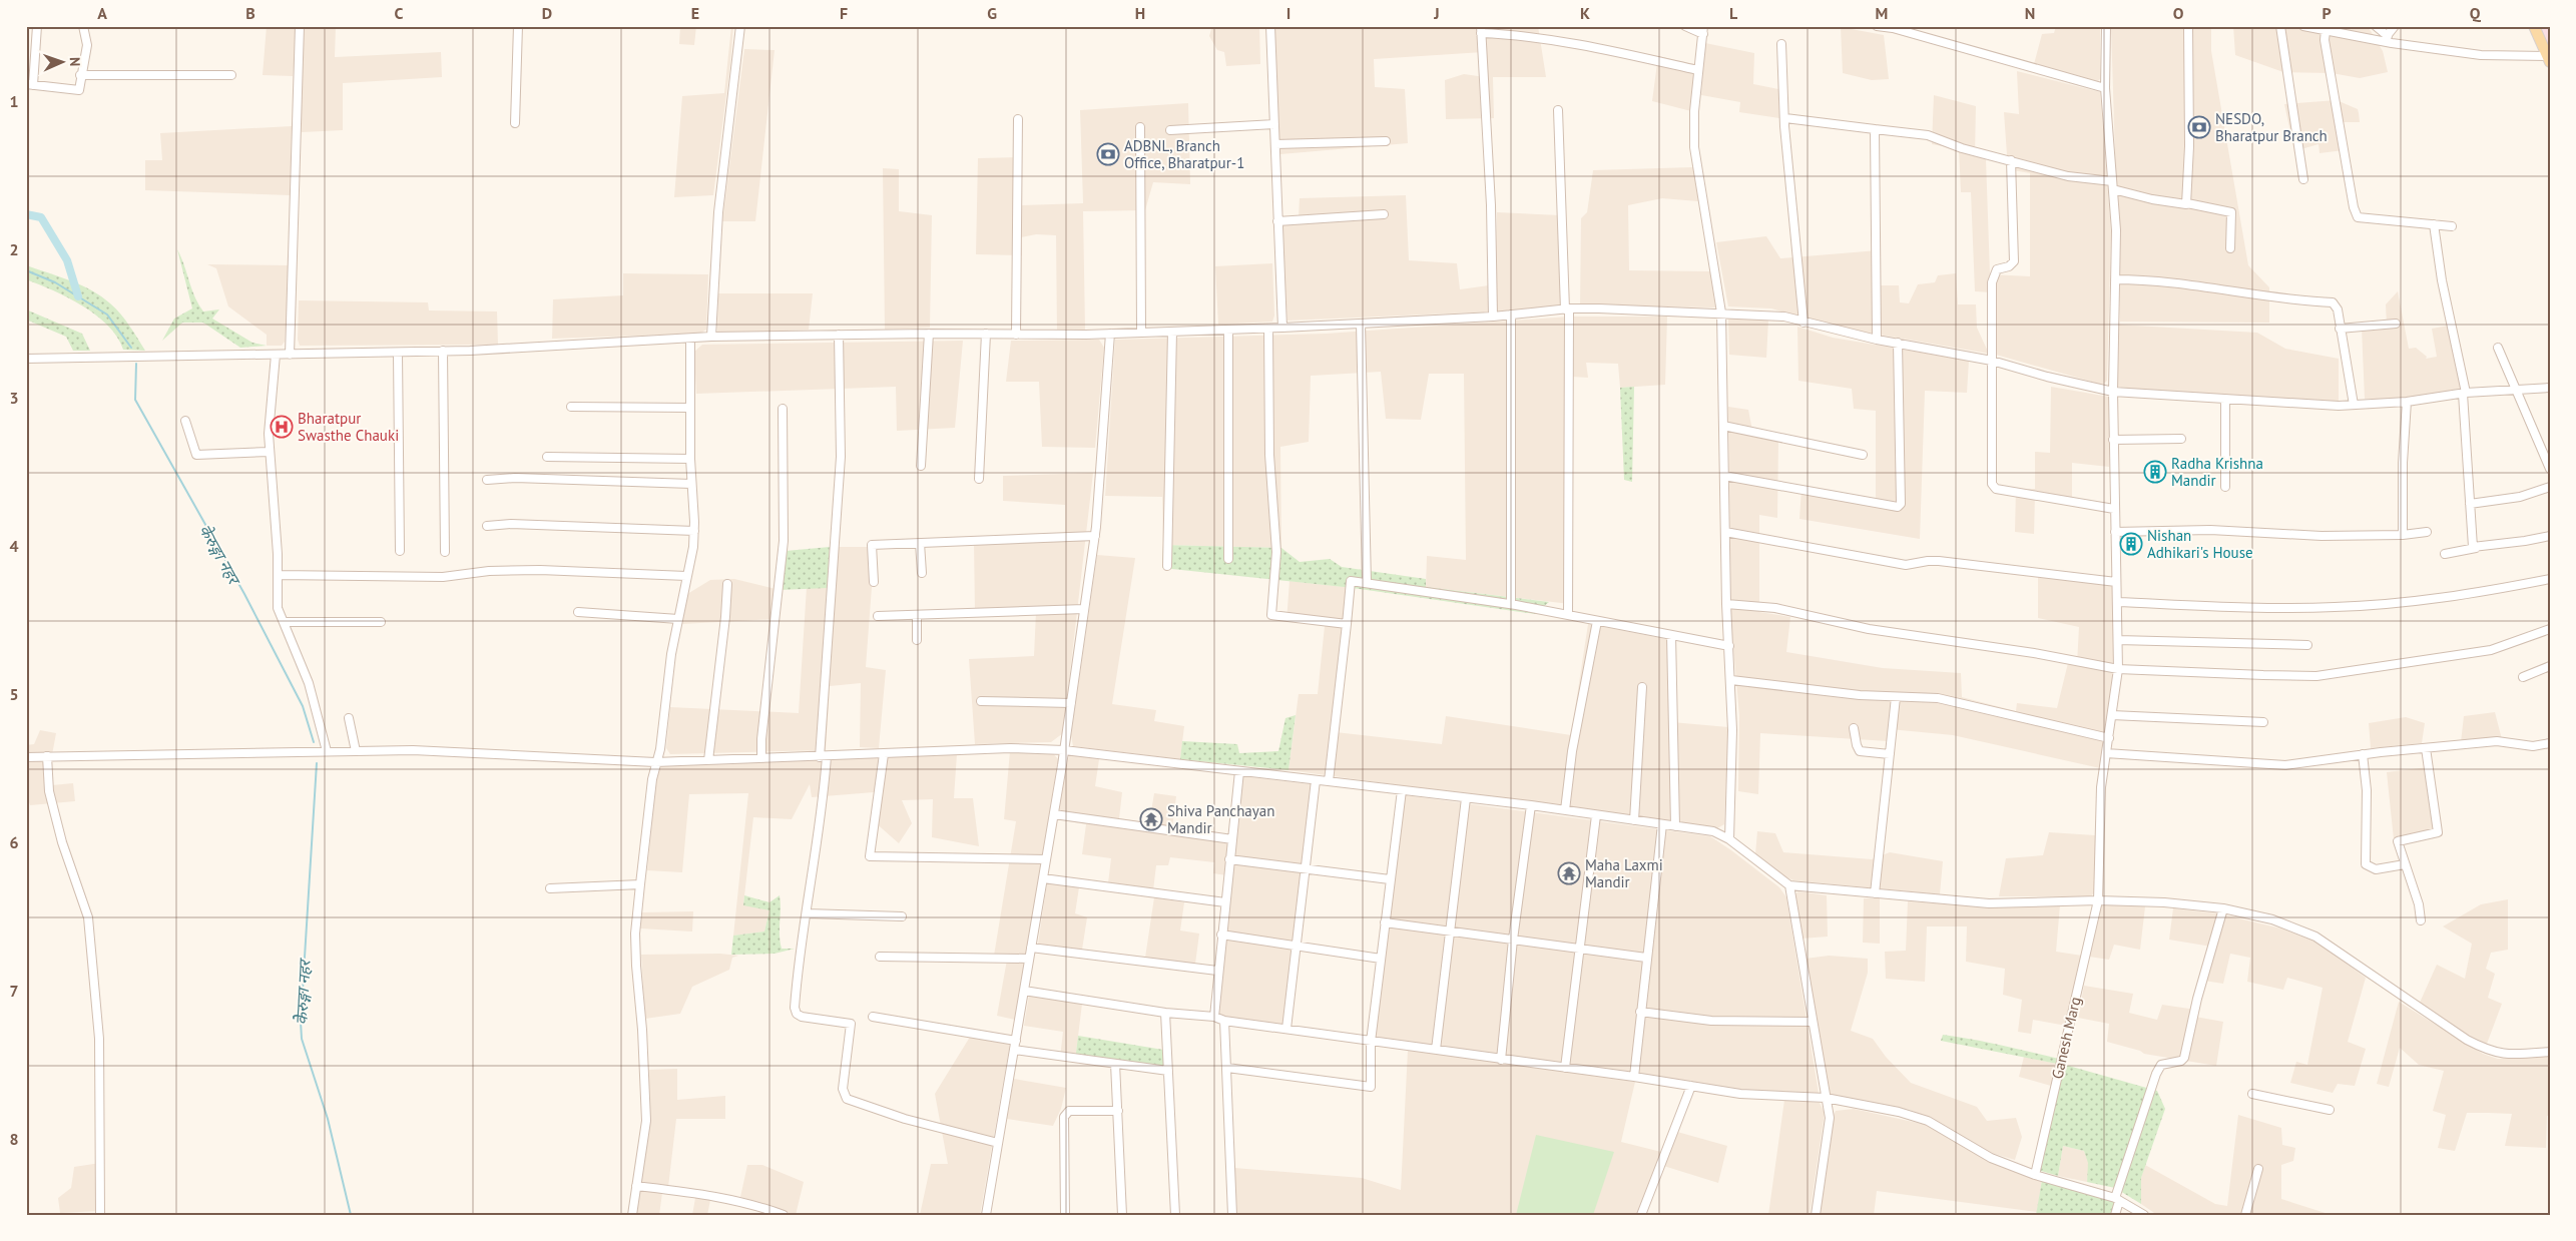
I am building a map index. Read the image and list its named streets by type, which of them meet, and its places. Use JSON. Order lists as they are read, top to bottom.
{
  "streets": {
    "street": ["Ganesh Marg"]
  },
  "water": ["केरुङ्गा नहर", "केेरुङ्गा नहर"],
  "places": {
    "bank": ["NESDO, Bharatpur Branch", "ADBNL, Branch Office, Bharatpur-1"],
    "hospital": ["Bharatpur Swasthe Chauki"],
    "building": ["Radha Krishna Mandir", "Nishan Adhikari's House"],
    "temple": ["Shiva Panchayan Mandir", "Maha Laxmi Mandir"]
  },
  "north": "right",
  "grid": {
    "columns": [
      "A",
      "B",
      "C",
      "D",
      "E",
      "F",
      "G",
      "H",
      "I",
      "J",
      "K",
      "L",
      "M",
      "N",
      "O",
      "P",
      "Q"
    ],
    "rows": [
      "1",
      "2",
      "3",
      "4",
      "5",
      "6",
      "7",
      "8"
    ]
  }
}
